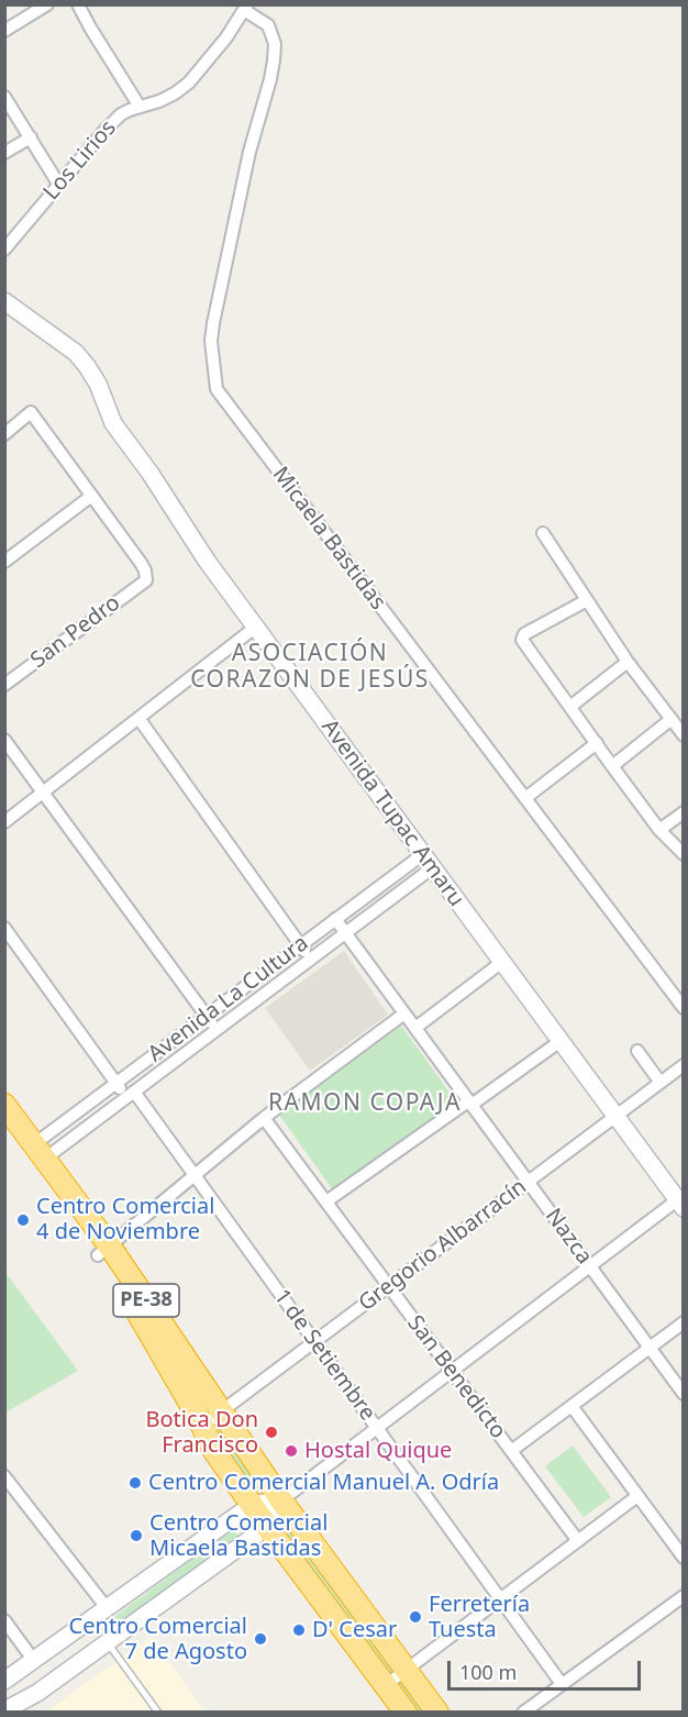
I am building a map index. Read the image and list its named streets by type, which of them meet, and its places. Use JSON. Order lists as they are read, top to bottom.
{
  "streets": {
    "highway": ["PE-38"],
    "street": [
      "Los Lirios",
      "Micaela Bastidas",
      "San Pedro",
      "Avenida Tupac Amaru",
      "Avenida La Cultura",
      "Nazca",
      "Gregorio Albarracín",
      "1 de Setiembre",
      "San Benedicto"
    ]
  },
  "crossings": [
    ["Los Lirios", "Micaela Bastidas"],
    ["Avenida Tupac Amaru", "Avenida La Cultura"],
    ["Avenida Tupac Amaru", "Gregorio Albarracín"],
    ["Avenida La Cultura", "Nazca"],
    ["Avenida La Cultura", "PE-38"],
    ["Avenida La Cultura", "1 de Setiembre"],
    ["Nazca", "Gregorio Albarracín"],
    ["Gregorio Albarracín", "PE-38"],
    ["Gregorio Albarracín", "1 de Setiembre"],
    ["Gregorio Albarracín", "San Benedicto"]
  ],
  "districts": ["ASOCIACIÓN CORAZON DE JESÚS", "RAMON COPAJA"],
  "places": [
    "Centro Comercial 4 de Noviembre",
    "Botica Don Francisco",
    "Hostal Quique",
    "Centro Comercial Manuel A. Odría",
    "Centro Comercial Micaela Bastidas",
    "Ferretería Tuesta",
    "D' Cesar",
    "Centro Comercial 7 de Agosto"
  ],
  "scale_bar": "100 m"
}
